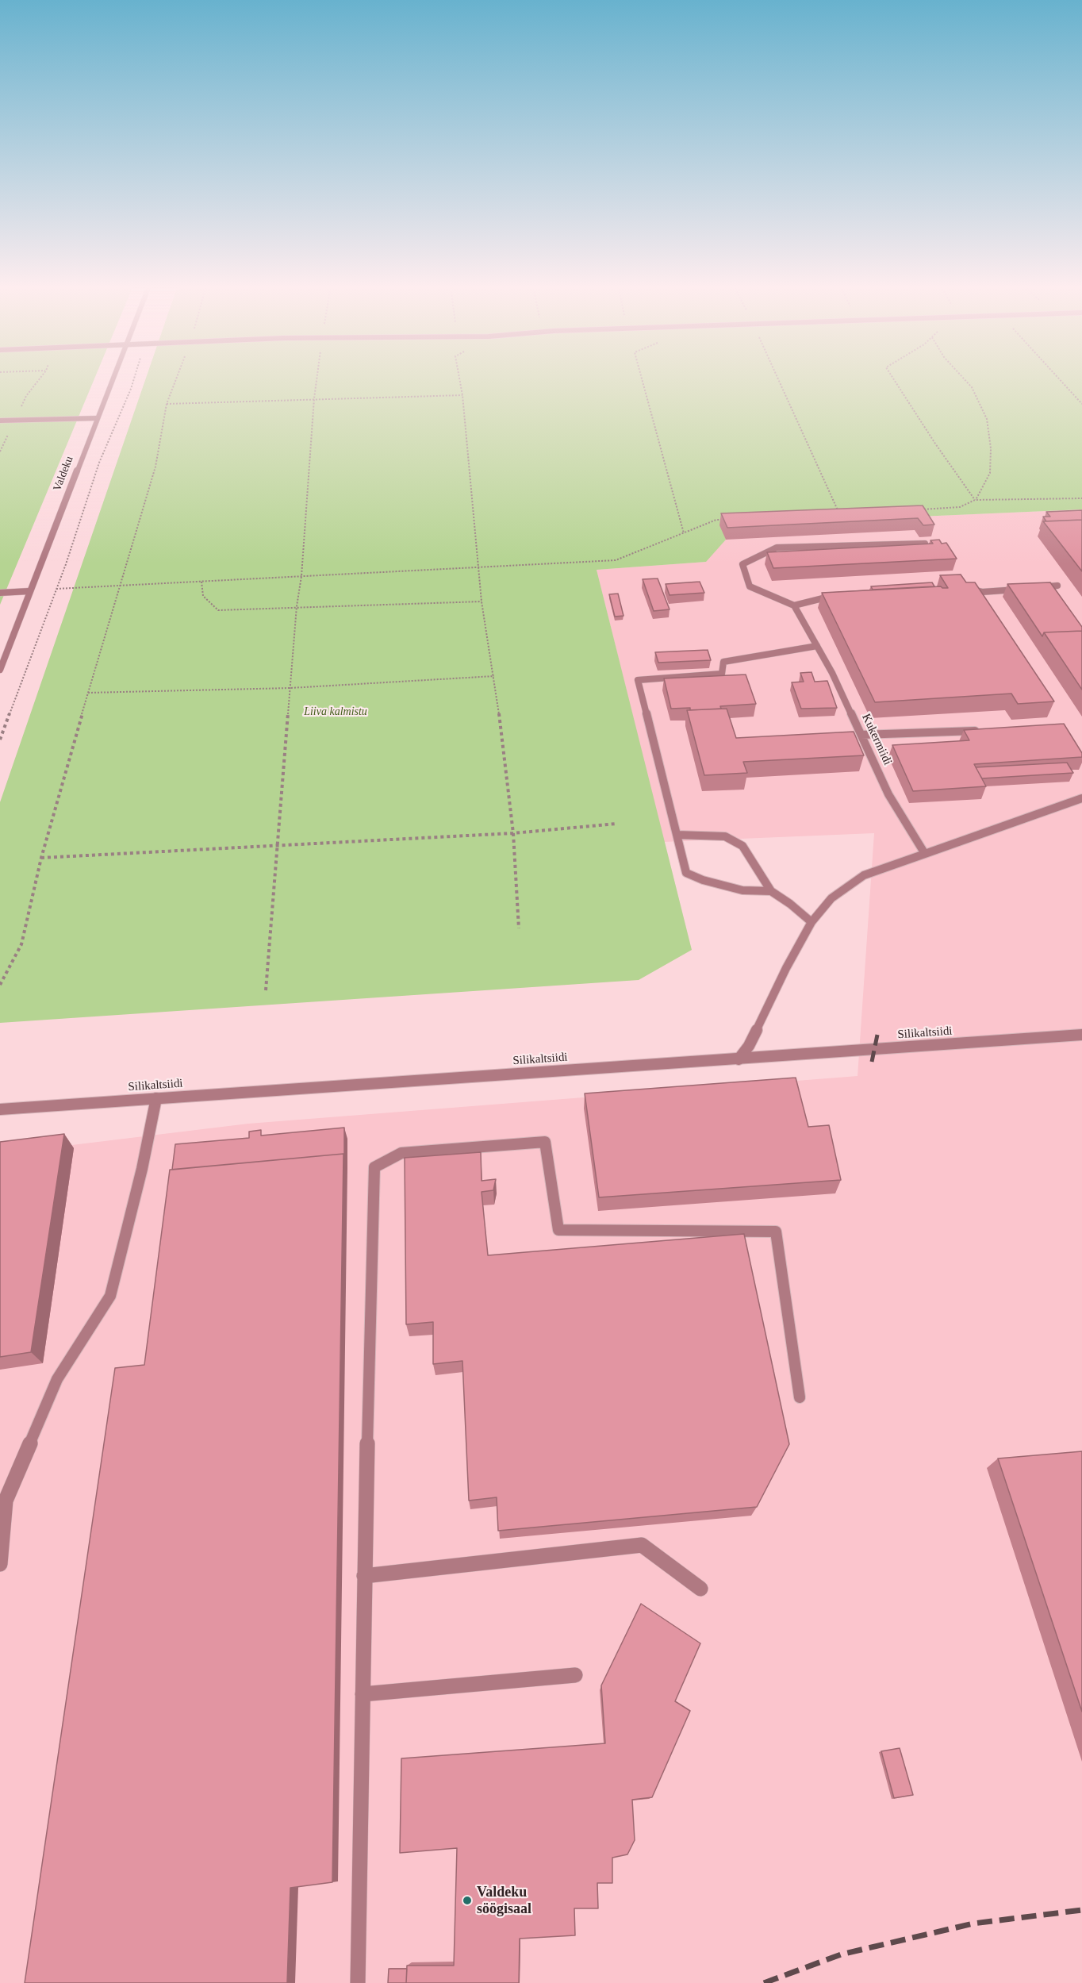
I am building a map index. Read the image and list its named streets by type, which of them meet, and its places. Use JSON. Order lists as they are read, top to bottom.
{
  "streets": {
    "street": ["Valdeku", "Kukermiidi", "Silikaltsiidi"]
  },
  "parks": ["Liiva kalmistu"],
  "places": ["Valdeku söögisaal"]
}
